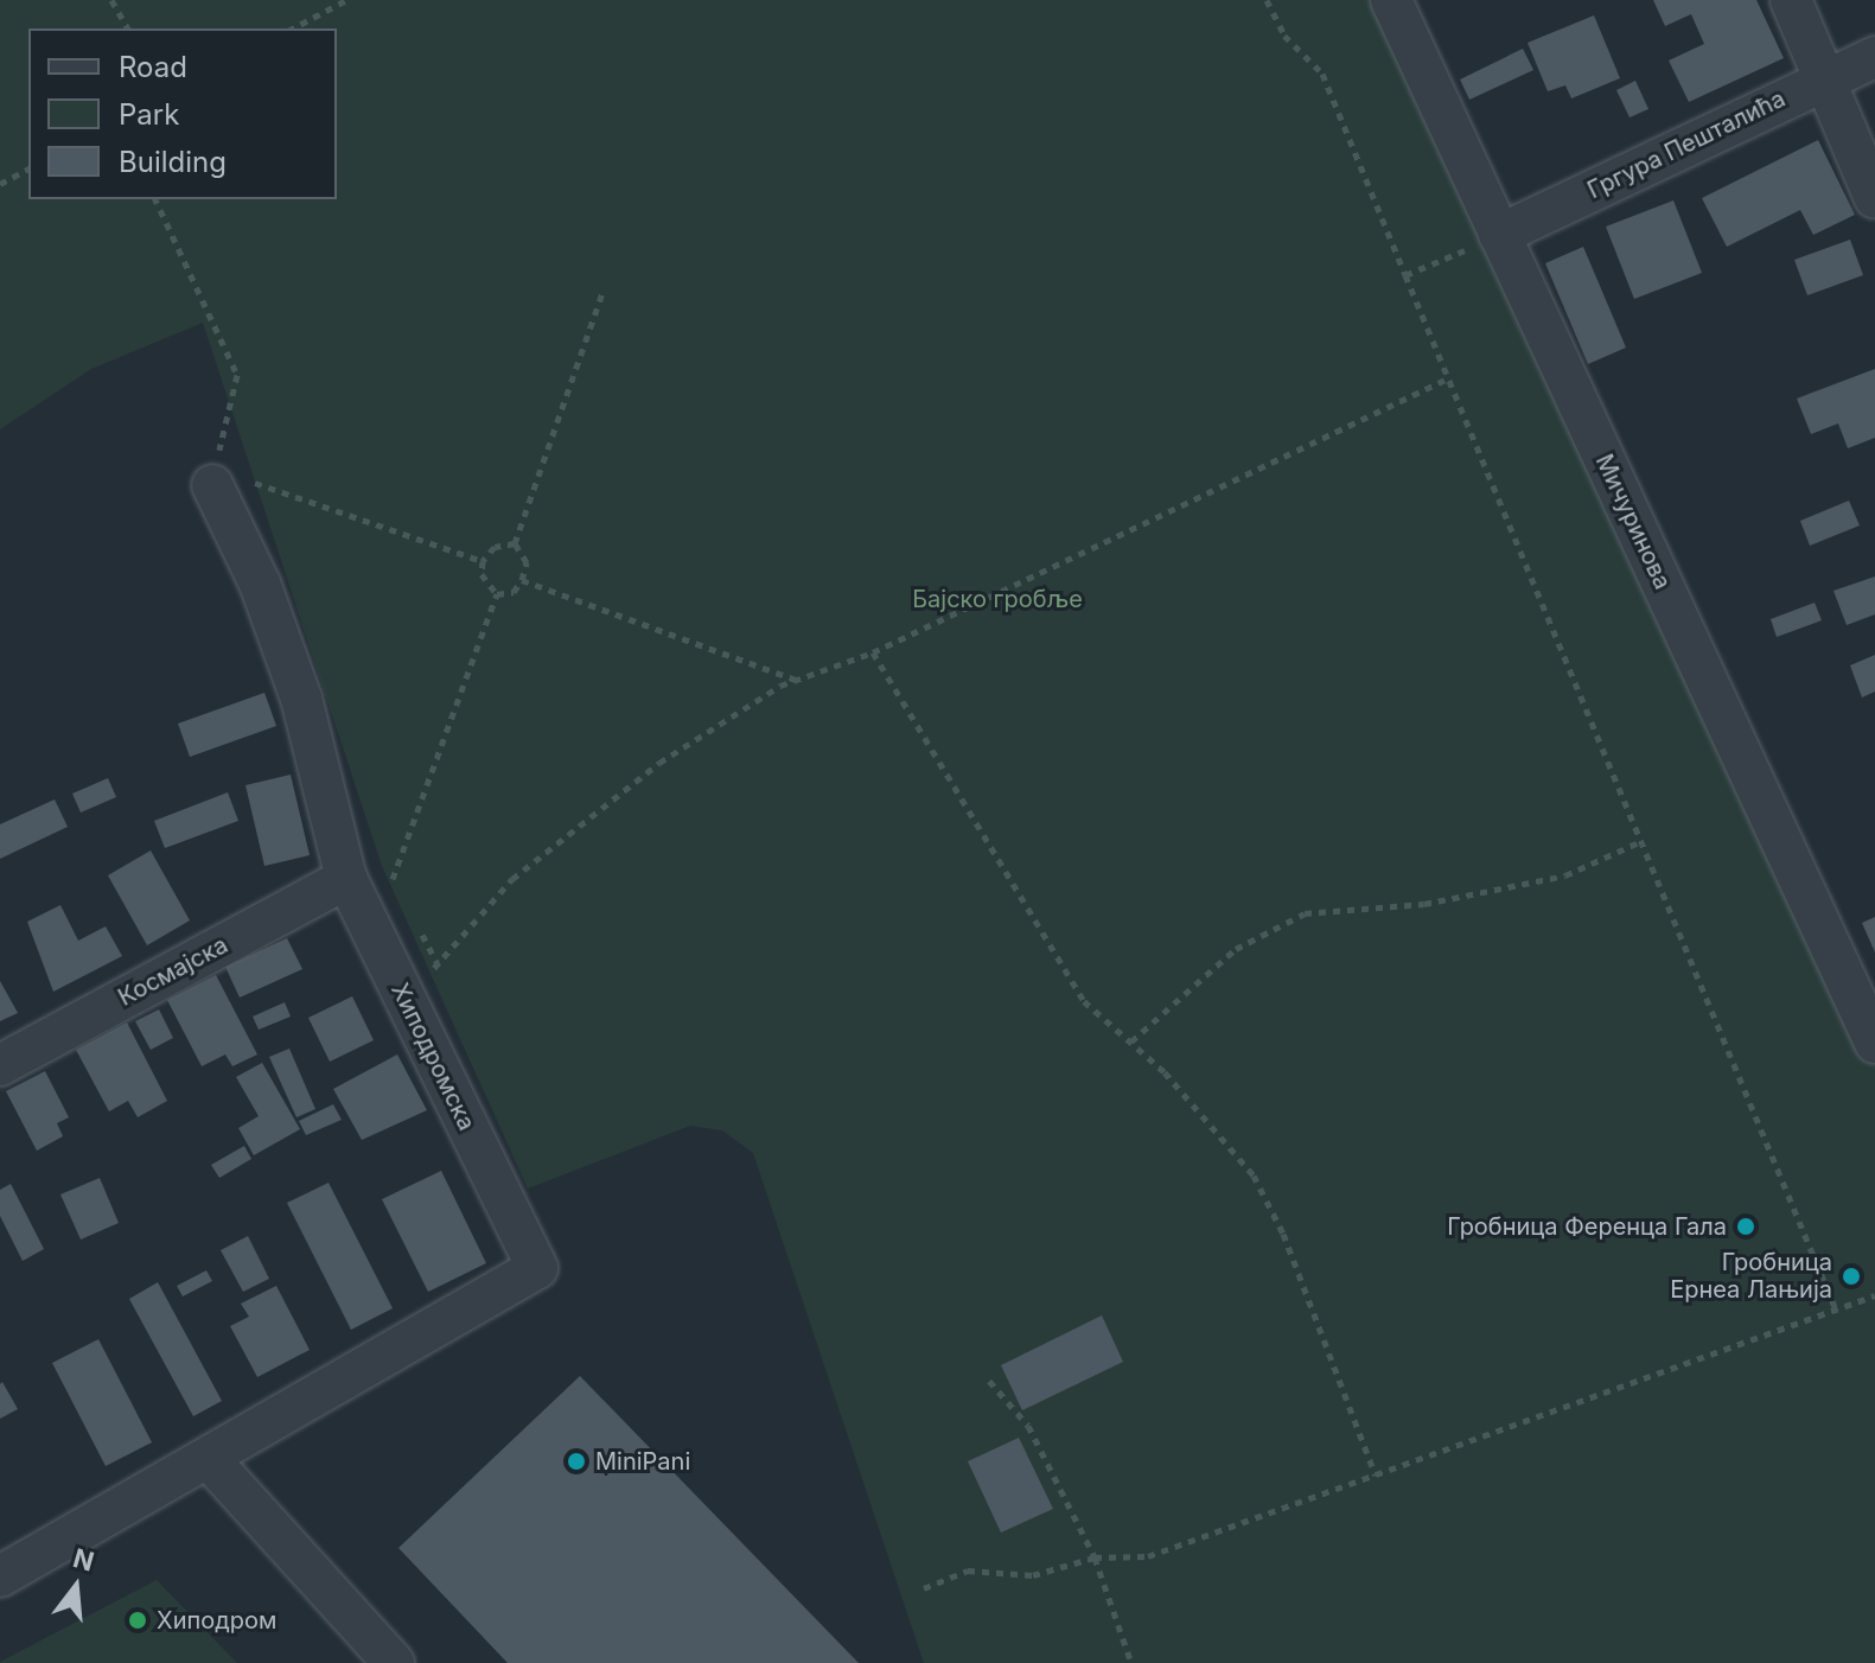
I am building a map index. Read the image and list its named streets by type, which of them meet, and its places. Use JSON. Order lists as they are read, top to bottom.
{
  "streets": {
    "street": [
      "Гргура Пешталића",
      "Мичуринова",
      "Космајска",
      "Хиподромска"
    ]
  },
  "crossings": [
    ["Гргура Пешталића", "Мичуринова"],
    ["Космајска", "Хиподромска"]
  ],
  "parks": ["Бајско гробље"],
  "places": [
    "Гробница Ференца Гала",
    "Гробница Ернеа Лањија",
    "MiniPani",
    "Хиподром"
  ],
  "legend": ["Road", "Park", "Building"],
  "north": "top"
}
